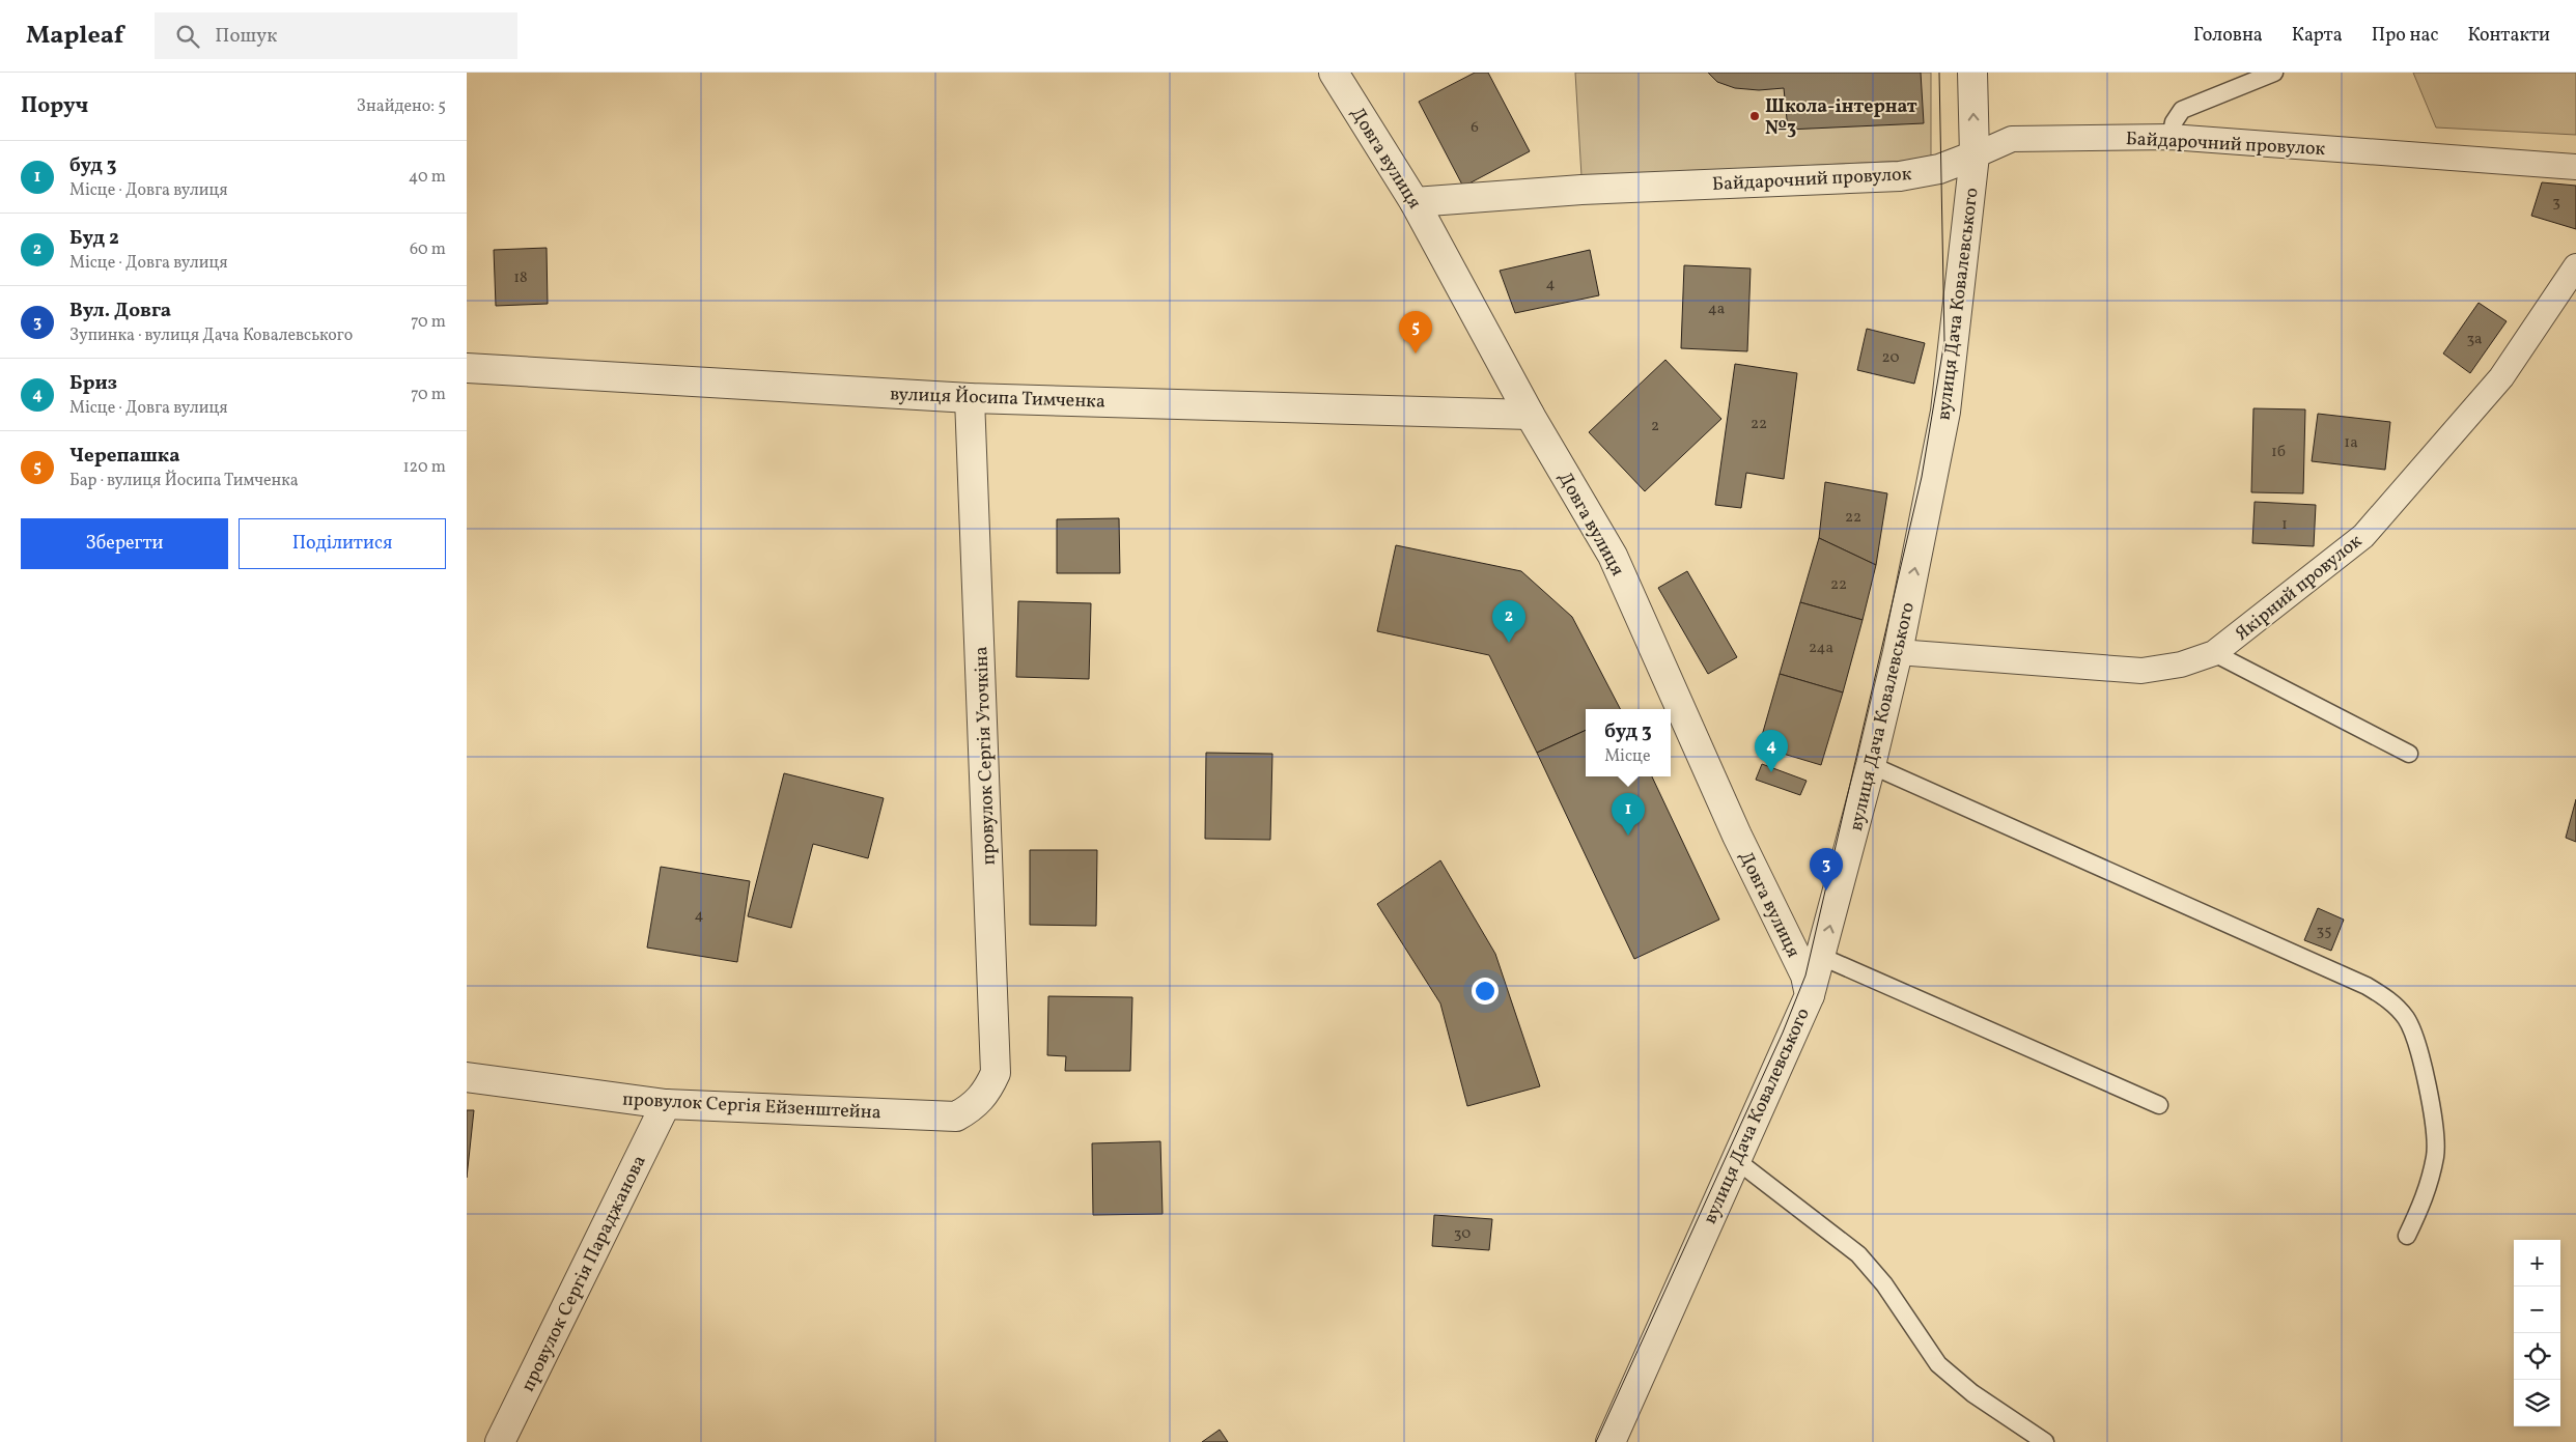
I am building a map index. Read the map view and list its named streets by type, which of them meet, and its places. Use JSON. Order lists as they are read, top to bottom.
{
  "streets": {
    "street": [
      "Байдарочний провулок",
      "Довга вулиця",
      "вулиця Дача Ковалевського",
      "вулиця Йосипа Тимченка",
      "Якірний провулок",
      "провулок Сергія Уточкіна",
      "провулок Сергія Ейзенштейна",
      "провулок Сергія Параджанова"
    ]
  },
  "crossings": [
    ["Байдарочний провулок", "Довга вулиця"],
    ["Байдарочний провулок", "вулиця Дача Ковалевського"],
    ["Довга вулиця", "вулиця Дача Ковалевського"],
    ["Довга вулиця", "вулиця Йосипа Тимченка"],
    ["вулиця Дача Ковалевського", "Якірний провулок"],
    ["вулиця Йосипа Тимченка", "провулок Сергія Уточкіна"],
    ["провулок Сергія Уточкіна", "провулок Сергія Ейзенштейна"],
    ["провулок Сергія Ейзенштейна", "провулок Сергія Параджанова"]
  ],
  "one_way": ["вулиця Дача Ковалевського"],
  "places": ["Школа-інтернат №3"],
  "house_numbers": [
    "6",
    "3",
    "18",
    "4",
    "4а",
    "3а",
    "20",
    "22",
    "2",
    "1а",
    "1б",
    "22",
    "1",
    "22",
    "24а",
    "4",
    "35",
    "30"
  ],
  "page": {
    "header": "Mapleaf",
    "search": "Пошук",
    "nav": [
      "Головна",
      "Карта",
      "Про нас",
      "Контакти"
    ],
    "heading": ["Поруч", "Знайдено: 5"],
    "list": [
      {
        "mark": "1",
        "name": "буд 3",
        "note": "Місце · Довга вулиця",
        "value": "40 m"
      },
      {
        "mark": "2",
        "name": "Буд 2",
        "note": "Місце · Довга вулиця",
        "value": "60 m"
      },
      {
        "mark": "3",
        "name": "Вул. Довга",
        "note": "Зупинка · вулиця Дача Ковалевського",
        "value": "70 m"
      },
      {
        "mark": "4",
        "name": "Бриз",
        "note": "Місце · Довга вулиця",
        "value": "70 m"
      },
      {
        "mark": "5",
        "name": "Черепашка",
        "note": "Бар · вулиця Йосипа Тимченка",
        "value": "120 m"
      }
    ],
    "pins": [
      "5",
      "2",
      "4",
      "1",
      "3"
    ],
    "buttons": ["Зберегти", "Поділитися"],
    "popup": ["буд 3", "Місце"],
    "map_buttons": ["+", "−"]
  }
}
